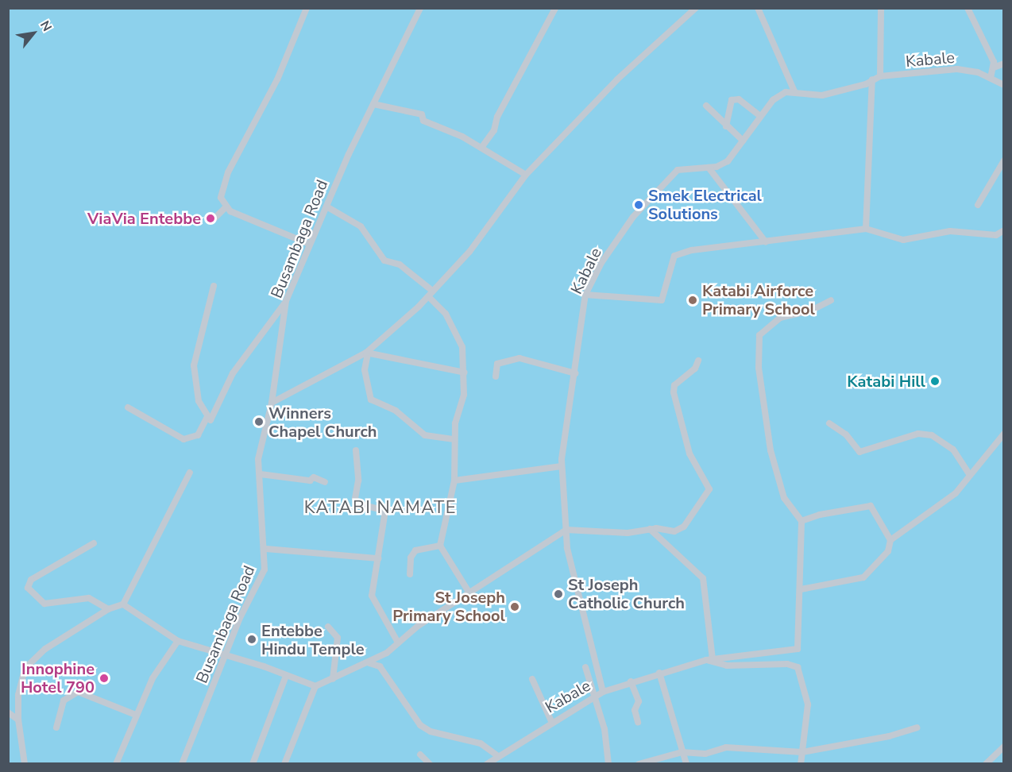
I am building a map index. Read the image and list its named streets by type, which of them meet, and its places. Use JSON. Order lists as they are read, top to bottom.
{
  "streets": {
    "street": ["Kabale", "Busambaga Road"]
  },
  "districts": ["KATABI NAMATE"],
  "places": [
    "Smek Electrical Solutions",
    "ViaVia Entebbe",
    "Katabi Airforce Primary School",
    "Katabi Hill",
    "Winners Chapel Church",
    "St Joseph Catholic Church",
    "St Joseph Primary School",
    "Entebbe Hindu Temple",
    "Innophine Hotel 790"
  ],
  "north": "top right"
}
